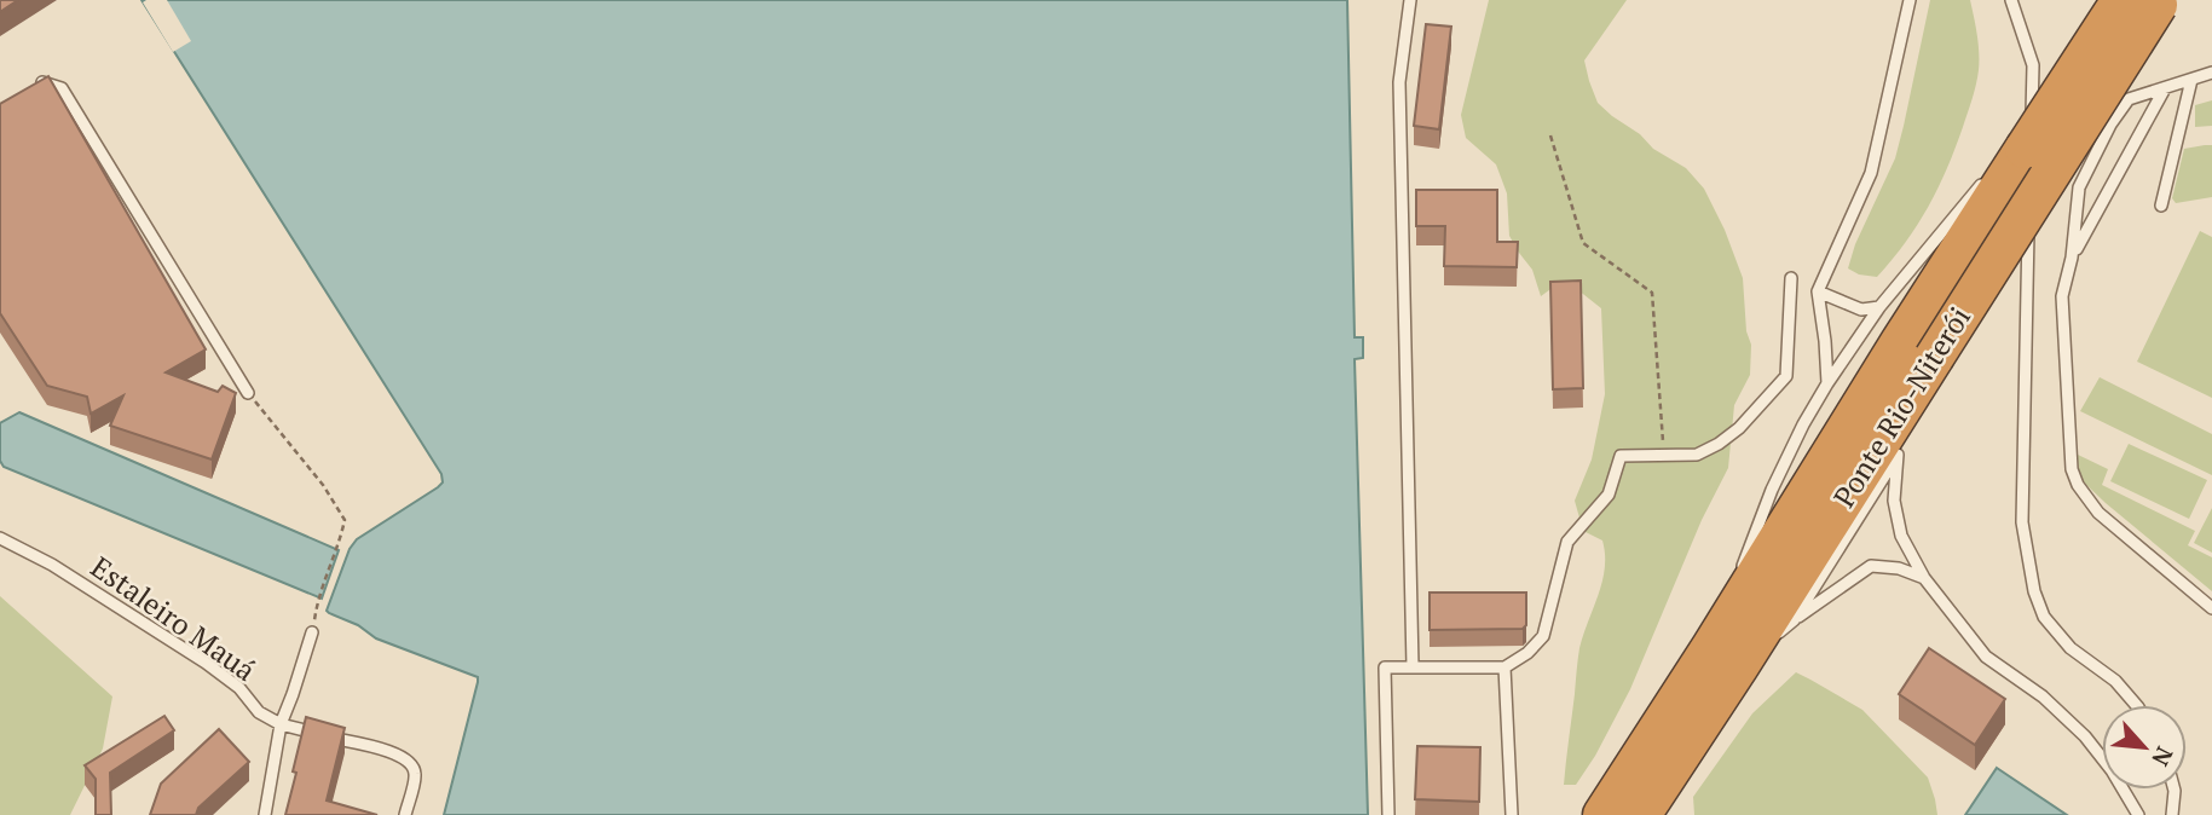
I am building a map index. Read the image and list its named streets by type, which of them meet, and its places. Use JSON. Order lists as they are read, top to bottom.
{
  "streets": {
    "highway": ["Ponte Rio-Niterói"],
    "lane": ["Estaleiro Mauá"]
  },
  "north": "bottom right"
}
